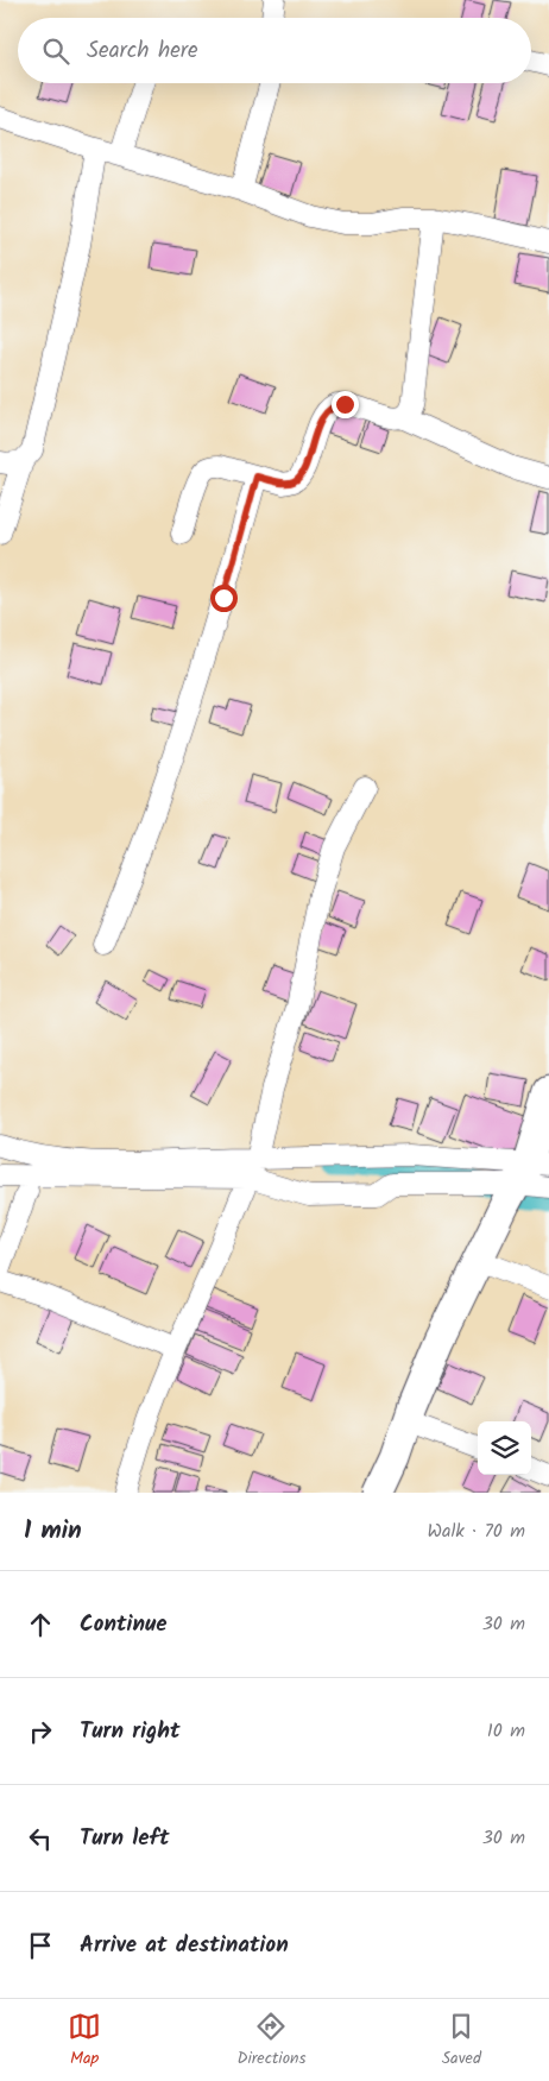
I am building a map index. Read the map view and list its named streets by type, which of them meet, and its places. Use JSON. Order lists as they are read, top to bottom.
{
  "page": {
    "search": "Search here",
    "heading": ["1 min", "Walk · 70 m"],
    "list": [
      ["Continue", "30 m"],
      ["Turn right", "10 m"],
      ["Turn left", "30 m"],
      "Arrive at destination"
    ],
    "nav": ["Map", "Directions", "Saved"]
  }
}
